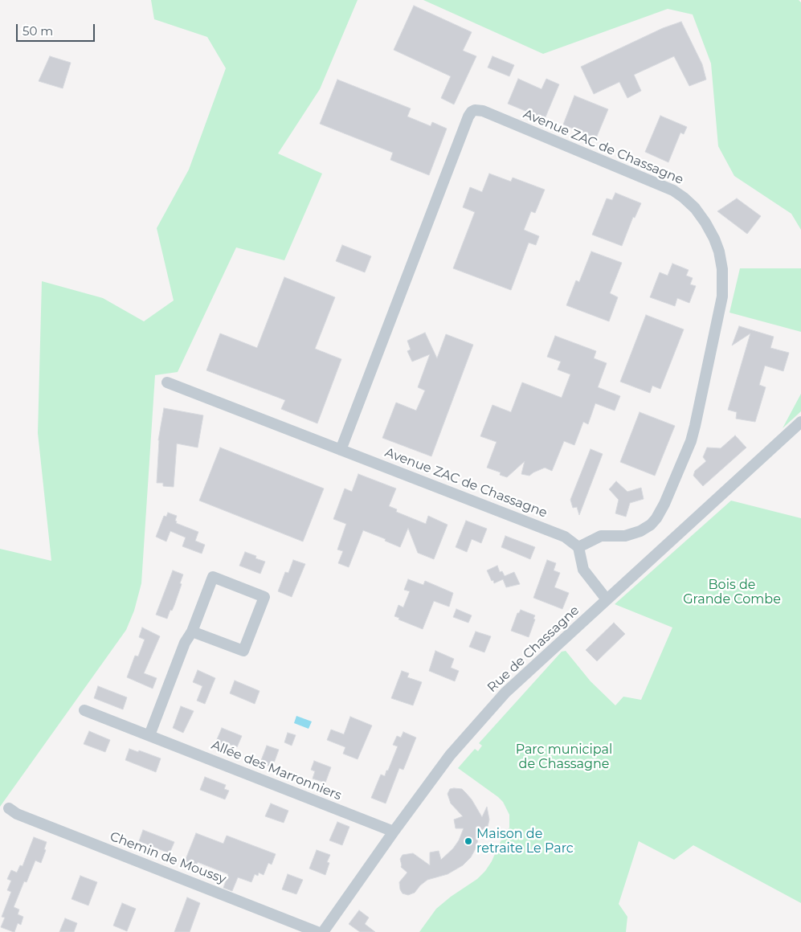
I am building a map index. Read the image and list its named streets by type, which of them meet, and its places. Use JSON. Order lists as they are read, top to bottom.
{
  "streets": {
    "street": [
      "Avenue ZAC de Chassagne",
      "Rue de Chassagne",
      "Allée des Marronniers",
      "Chemin de Moussy"
    ]
  },
  "crossings": [
    ["Rue de Chassagne", "Allée des Marronniers"]
  ],
  "parks": ["Bois de Grande Combe", "Parc municipal de Chassagne"],
  "places": ["Maison de retraite Le Parc"],
  "scale_bar": "50 m"
}
